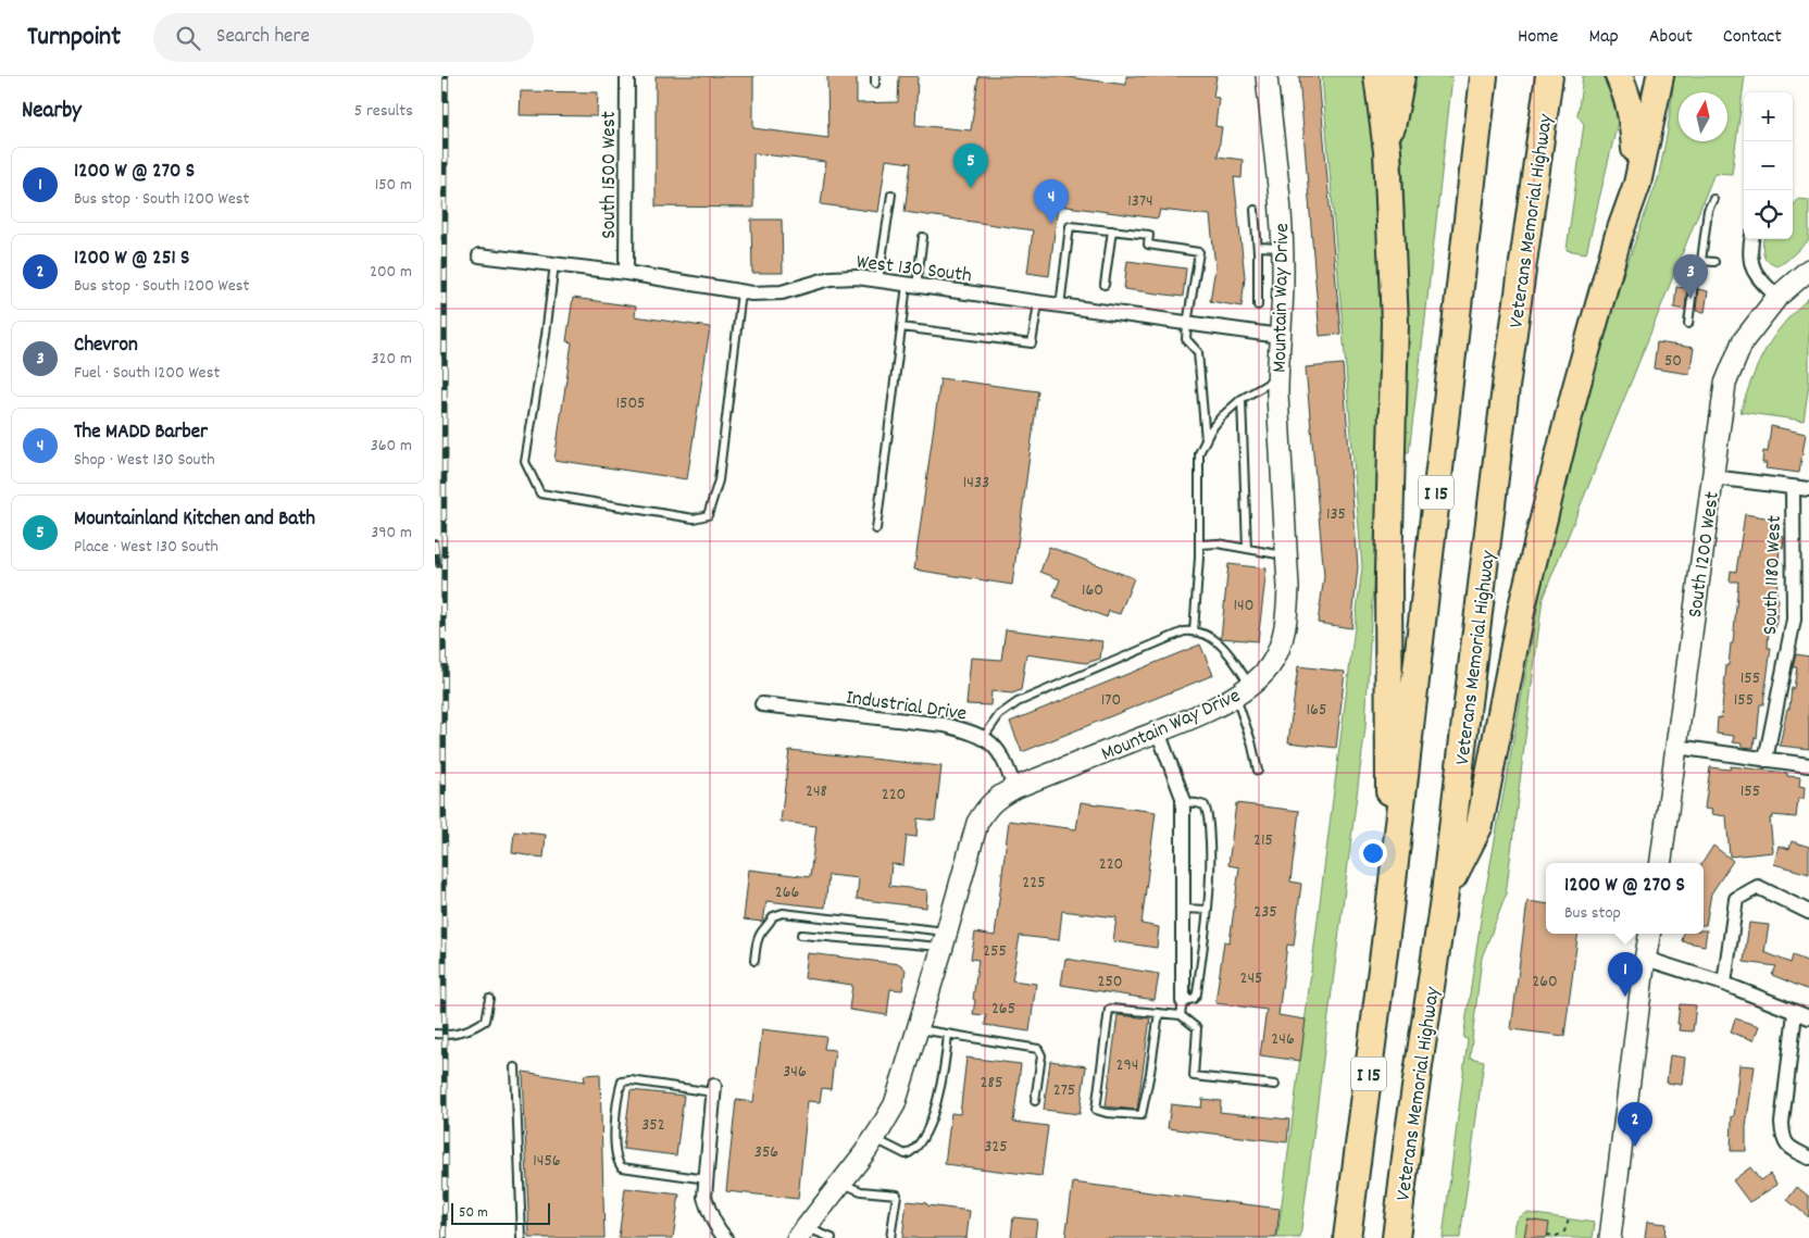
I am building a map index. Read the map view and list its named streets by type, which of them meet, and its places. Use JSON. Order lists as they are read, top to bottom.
{
  "streets": {
    "highway": ["Veterans Memorial Highway", "I 15"],
    "street": [
      "South 1500 West",
      "West 130 South",
      "Mountain Way Drive",
      "South 1200 West",
      "South 1180 West",
      "Industrial Drive"
    ]
  },
  "crossings": [
    ["South 1500 West", "West 130 South"],
    ["West 130 South", "Mountain Way Drive"],
    ["Mountain Way Drive", "Industrial Drive"]
  ],
  "house_numbers": [
    "1374",
    "50",
    "1505",
    "1433",
    "135",
    "160",
    "140",
    "155",
    "170",
    "155",
    "165",
    "248",
    "155",
    "220",
    "215",
    "220",
    "225",
    "266",
    "235",
    "255",
    "245",
    "250",
    "260",
    "265",
    "246",
    "294",
    "346",
    "285",
    "275",
    "352",
    "325",
    "356",
    "1456"
  ],
  "scale_bar": "50 m",
  "north": "top",
  "page": {
    "header": "Turnpoint",
    "search": "Search here",
    "nav": [
      "Home",
      "Map",
      "About",
      "Contact"
    ],
    "heading": ["Nearby", "5 results"],
    "map_buttons": ["+", "−"],
    "pins": [
      "5",
      "4",
      "3",
      "1",
      "2"
    ],
    "list": [
      {
        "mark": "1",
        "name": "1200 W @ 270 S",
        "note": "Bus stop · South 1200 West",
        "value": "150 m"
      },
      {
        "mark": "2",
        "name": "1200 W @ 251 S",
        "note": "Bus stop · South 1200 West",
        "value": "200 m"
      },
      {
        "mark": "3",
        "name": "Chevron",
        "note": "Fuel · South 1200 West",
        "value": "320 m"
      },
      {
        "mark": "4",
        "name": "The MADD Barber",
        "note": "Shop · West 130 South",
        "value": "360 m"
      },
      {
        "mark": "5",
        "name": "Mountainland Kitchen and Bath",
        "note": "Place · West 130 South",
        "value": "390 m"
      }
    ],
    "popup": ["1200 W @ 270 S", "Bus stop"],
    "scale": "50 m"
  }
}
